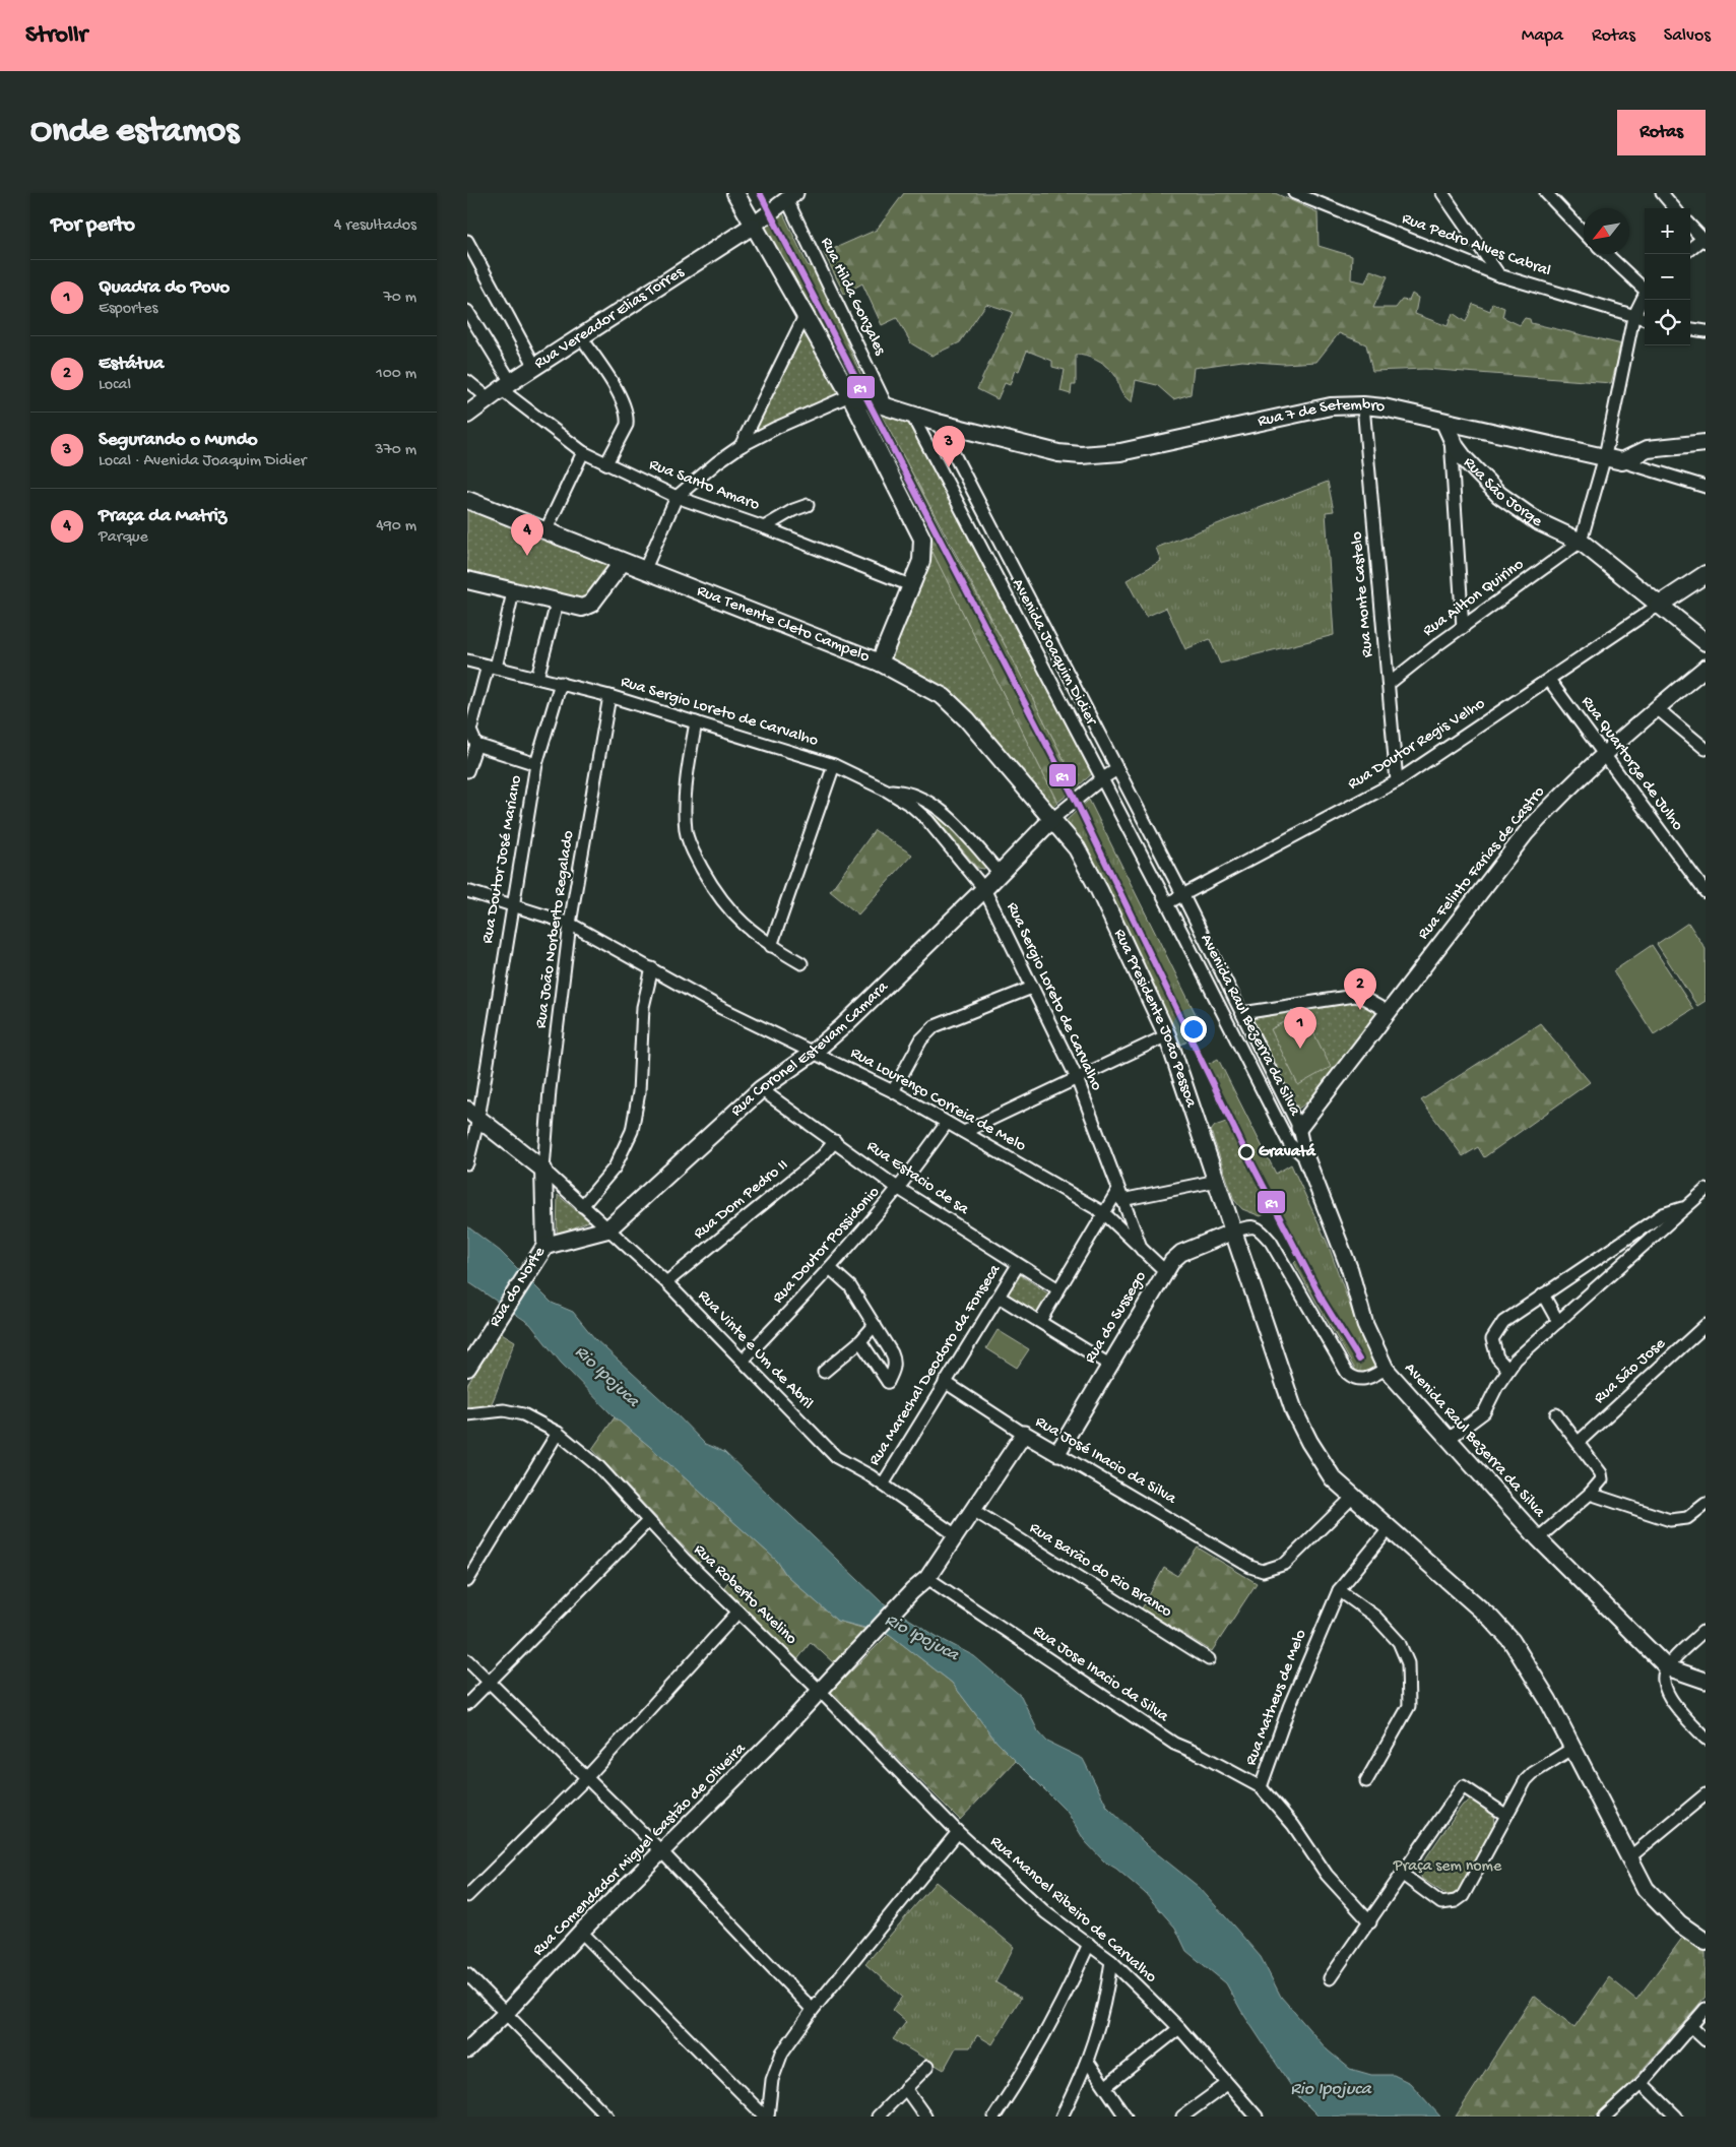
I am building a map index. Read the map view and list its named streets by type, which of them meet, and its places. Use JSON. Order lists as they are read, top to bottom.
{
  "streets": {
    "main road": [
      "Rua Vereador Elias Torres",
      "Rua 7 de Setembro",
      "Rua São Jorge",
      "Rua Tenente Cleto Campelo",
      "Rua Presidente João Pessoa",
      "Rua Coronel Estevam Camara",
      "Rua do Norte"
    ],
    "street": [
      "Rua Pedro Alves Cabral",
      "Rua Hilda Gonzales",
      "Rua Santo Amaro",
      "Rua Monte Castelo",
      "Rua Ailton Quirino",
      "Avenida Joaquim Didier",
      "Rua Sergio Loreto de Carvalho",
      "Rua Doutor Regis Velho",
      "Rua Quartorze de Julho",
      "Rua Doutor José Mariano",
      "Rua Felinto Farias de Castro",
      "Rua João Norberto Regalado",
      "Avenida Raul Bezerra da Silva",
      "Rua Lourenço Correia de Melo",
      "Rua Estacio de sa",
      "Rua Dom Pedro II",
      "Rua Doutor Possidonio",
      "Rua do Sussego",
      "Rua Vinte e Um de Abril",
      "Rua Marechal Deodoro da Fonseca",
      "Rua São Jose",
      "Rua José Inacio da Silva",
      "Rua Barão do Rio Branco",
      "Rua Roberto Avelino",
      "Rua Jose Inacio da Silva",
      "Rua Matheus de Melo",
      "Rua Comendador Miguel Gastão de Oliveira",
      "Rua Manoel Ribeiro de Carvalho"
    ]
  },
  "crossings": [
    ["Rua Hilda Gonzales", "Rua 7 de Setembro"],
    ["Rua Vereador Elias Torres", "Rua Santo Amaro"],
    ["Rua 7 de Setembro", "Rua São Jorge"],
    ["Rua 7 de Setembro", "Rua Monte Castelo"],
    ["Rua 7 de Setembro", "Avenida Joaquim Didier"],
    ["Rua São Jorge", "Rua Ailton Quirino"],
    ["Rua São Jorge", "Rua Doutor Regis Velho"],
    ["Rua Monte Castelo", "Rua Ailton Quirino"],
    ["Rua Monte Castelo", "Rua Doutor Regis Velho"],
    ["Rua Tenente Cleto Campelo", "Rua Presidente João Pessoa"],
    ["Rua Tenente Cleto Campelo", "Rua Coronel Estevam Camara"],
    ["Avenida Joaquim Didier", "Rua Doutor Regis Velho"],
    ["Avenida Joaquim Didier", "Avenida Raul Bezerra da Silva"],
    ["Rua Sergio Loreto de Carvalho", "Rua Doutor José Mariano"],
    ["Rua Sergio Loreto de Carvalho", "Rua João Norberto Regalado"],
    ["Rua Sergio Loreto de Carvalho", "Rua Coronel Estevam Camara"],
    ["Rua Sergio Loreto de Carvalho", "Rua Lourenço Correia de Melo"],
    ["Rua Doutor Regis Velho", "Rua Quartorze de Julho"],
    ["Rua Doutor Regis Velho", "Avenida Raul Bezerra da Silva"],
    ["Rua Quartorze de Julho", "Rua Felinto Farias de Castro"],
    ["Rua Doutor José Mariano", "Rua Lourenço Correia de Melo"],
    ["Rua Felinto Farias de Castro", "Avenida Raul Bezerra da Silva"],
    ["Rua João Norberto Regalado", "Rua Lourenço Correia de Melo"],
    ["Rua João Norberto Regalado", "Rua do Norte"],
    ["Rua João Norberto Regalado", "Rua Vinte e Um de Abril"],
    ["Rua Presidente João Pessoa", "Rua Coronel Estevam Camara"],
    ["Rua Presidente João Pessoa", "Rua do Sussego"],
    ["Rua Presidente João Pessoa", "Rua José Inacio da Silva"],
    ["Rua Presidente João Pessoa", "Rua Matheus de Melo"],
    ["Rua Coronel Estevam Camara", "Rua Lourenço Correia de Melo"],
    ["Rua Coronel Estevam Camara", "Rua Estacio de sa"],
    ["Rua Coronel Estevam Camara", "Rua do Norte"],
    ["Rua Coronel Estevam Camara", "Rua Vinte e Um de Abril"],
    ["Rua Lourenço Correia de Melo", "Rua Doutor Possidonio"],
    ["Rua Lourenço Correia de Melo", "Rua do Sussego"],
    ["Rua Estacio de sa", "Rua Dom Pedro II"],
    ["Rua Estacio de sa", "Rua Doutor Possidonio"],
    ["Rua Estacio de sa", "Rua Marechal Deodoro da Fonseca"],
    ["Rua Dom Pedro II", "Rua Vinte e Um de Abril"],
    ["Rua Doutor Possidonio", "Rua Vinte e Um de Abril"],
    ["Rua do Norte", "Rua Vinte e Um de Abril"],
    ["Rua do Sussego", "Rua José Inacio da Silva"],
    ["Rua Vinte e Um de Abril", "Rua Marechal Deodoro da Fonseca"],
    ["Rua Vinte e Um de Abril", "Rua Comendador Miguel Gastão de Oliveira"],
    ["Rua Marechal Deodoro da Fonseca", "Rua José Inacio da Silva"],
    ["Rua José Inacio da Silva", "Rua Comendador Miguel Gastão de Oliveira"],
    ["Rua Barão do Rio Branco", "Rua Comendador Miguel Gastão de Oliveira"],
    ["Rua Roberto Avelino", "Rua Comendador Miguel Gastão de Oliveira"],
    ["Rua Roberto Avelino", "Rua Manoel Ribeiro de Carvalho"],
    ["Rua Jose Inacio da Silva", "Rua Matheus de Melo"],
    ["Rua Jose Inacio da Silva", "Rua Comendador Miguel Gastão de Oliveira"],
    ["Rua Comendador Miguel Gastão de Oliveira", "Rua Manoel Ribeiro de Carvalho"]
  ],
  "water": ["Rio Ipojuca"],
  "parks": ["Praça sem nome"],
  "places": ["Gravatá"],
  "lines": ["transit line R1"],
  "north": "bottom left",
  "page": {
    "header": "Strollr",
    "nav": ["Mapa", "Rotas", "Salvos"],
    "buttons": "Rotas",
    "title": "Onde estamos",
    "heading": ["Por perto", "4 resultados"],
    "map_buttons": ["+", "−"],
    "list": [
      {
        "mark": "1",
        "name": "Quadra do Povo",
        "note": "Esportes",
        "value": "70 m"
      },
      {
        "mark": "2",
        "name": "Estátua",
        "note": "Local",
        "value": "100 m"
      },
      {
        "mark": "3",
        "name": "Segurando o Mundo",
        "note": "Local · Avenida Joaquim Didier",
        "value": "370 m"
      },
      {
        "mark": "4",
        "name": "Praça da Matriz",
        "note": "Parque",
        "value": "490 m"
      }
    ],
    "pins": [
      "3",
      "4",
      "2",
      "1"
    ]
  }
}
